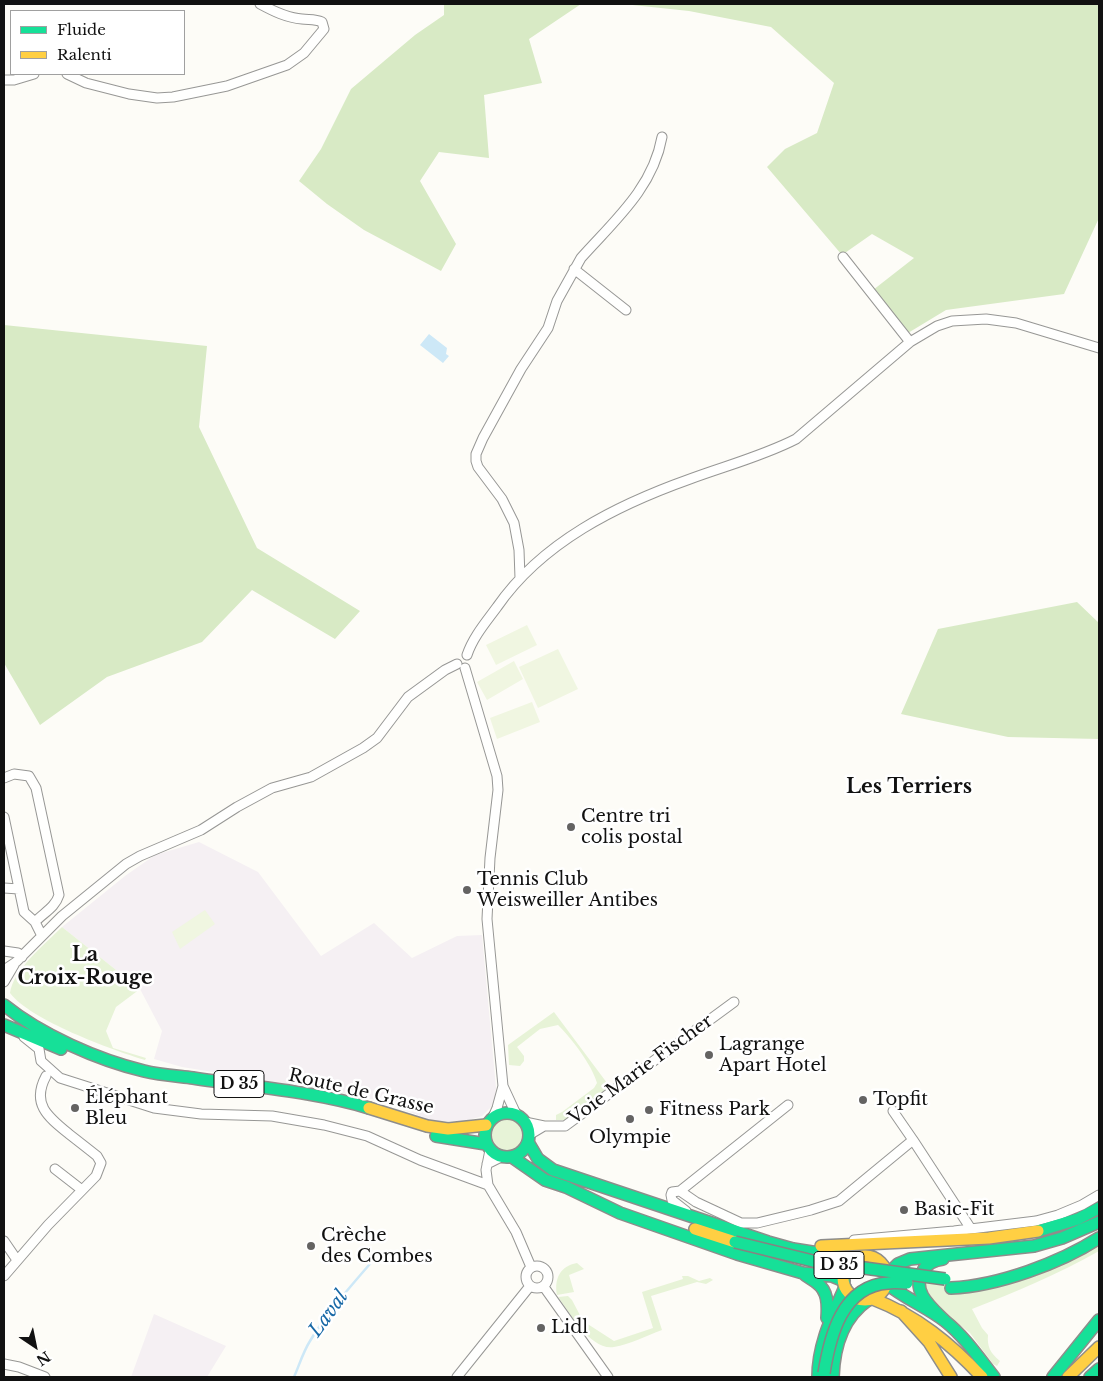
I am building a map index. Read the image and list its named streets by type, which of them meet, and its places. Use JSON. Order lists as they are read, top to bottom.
{
  "streets": {
    "main road": ["D 35", "Route de Grasse"],
    "street": ["Voie Marie Fischer"]
  },
  "crossings": [
    ["Voie Marie Fischer", "D 35"],
    ["Voie Marie Fischer", "Route de Grasse"],
    ["D 35", "Route de Grasse"]
  ],
  "districts": ["Les Terriers", "La Croix-Rouge"],
  "water": ["Laval"],
  "places": [
    "Centre tri colis postal",
    "Tennis Club Weisweiller Antibes",
    "Lagrange Apart Hotel",
    "Topfit",
    "Éléphant Bleu",
    "Fitness Park",
    "Olympie",
    "Basic-Fit",
    "Crèche des Combes",
    "Lidl"
  ],
  "legend": ["Fluide", "Ralenti"],
  "north": "bottom right"
}
